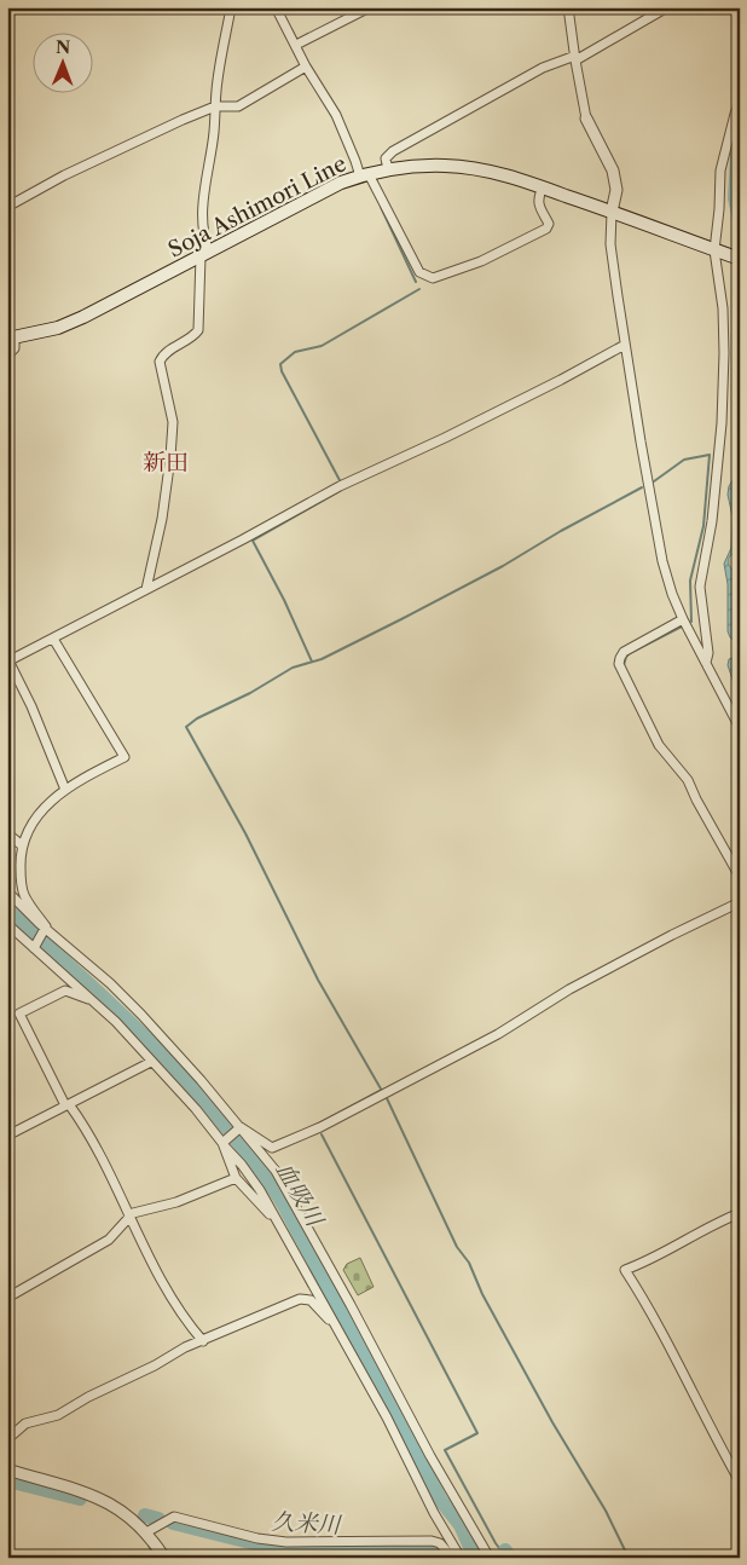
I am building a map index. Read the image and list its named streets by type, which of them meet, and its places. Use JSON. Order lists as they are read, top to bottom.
{
  "streets": {
    "main road": ["Soja Ashimori Line"]
  },
  "districts": ["新田"],
  "water": ["血吸川", "久米川"],
  "north": "top"
}
